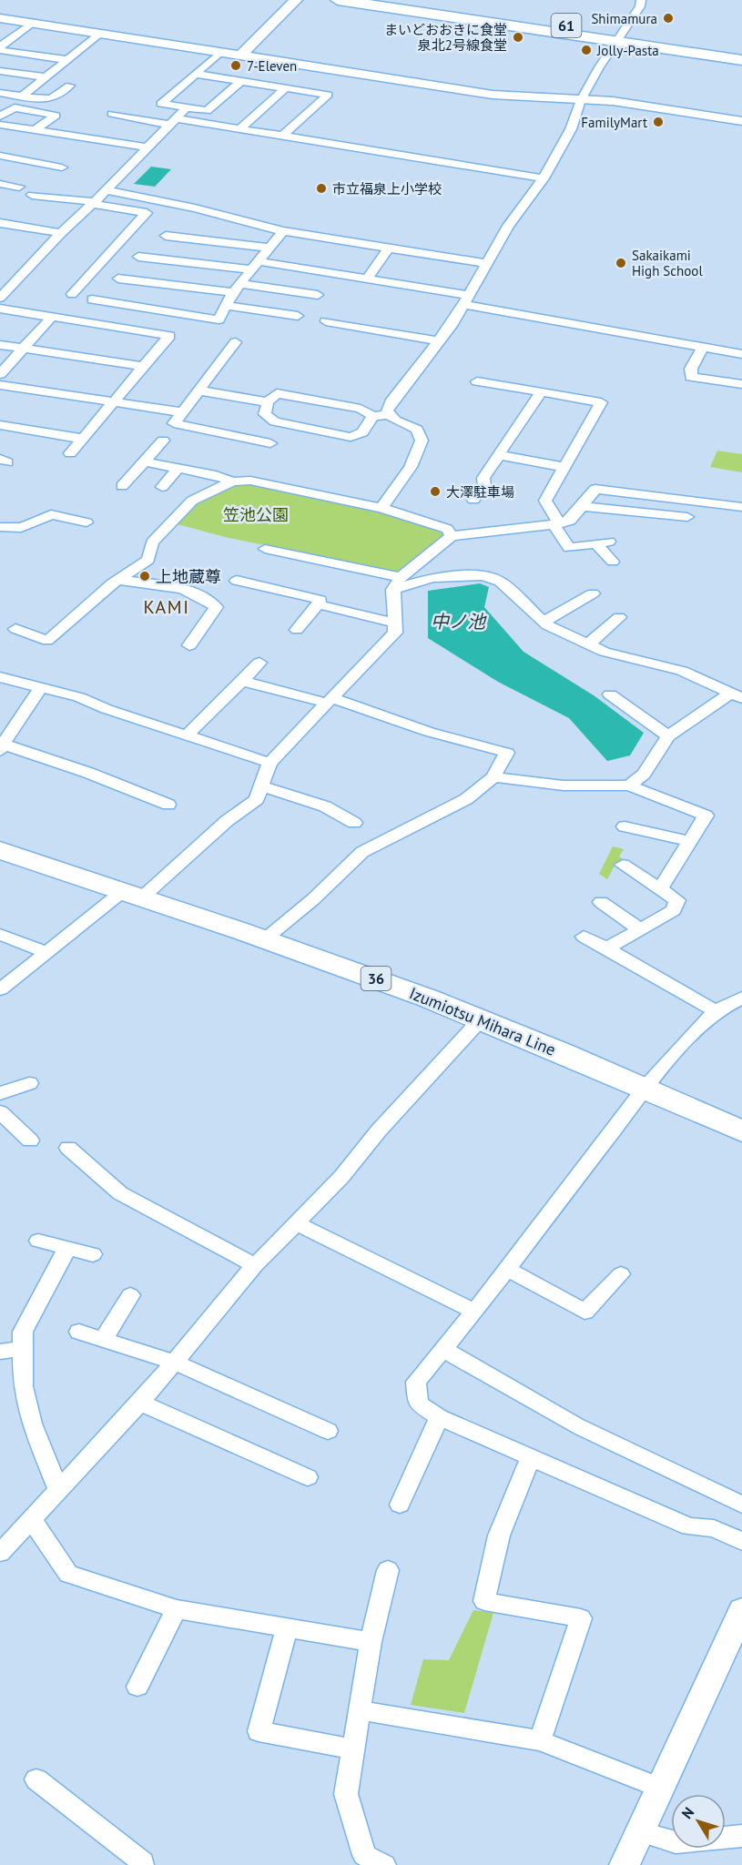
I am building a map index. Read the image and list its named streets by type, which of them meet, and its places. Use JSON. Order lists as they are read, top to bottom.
{
  "streets": {
    "main road": ["61", "36", "Izumiotsu Mihara Line"]
  },
  "districts": ["KAMI"],
  "water": ["中ノ池"],
  "parks": ["笠池公園"],
  "places": [
    "Shimamura",
    "まいどおおきに食堂 泉北2号線食堂",
    "Jolly-Pasta",
    "7-Eleven",
    "FamilyMart",
    "市立福泉上小学校",
    "Sakaikami High School",
    "大澤駐車場",
    "上地蔵尊"
  ],
  "north": "top left"
}
